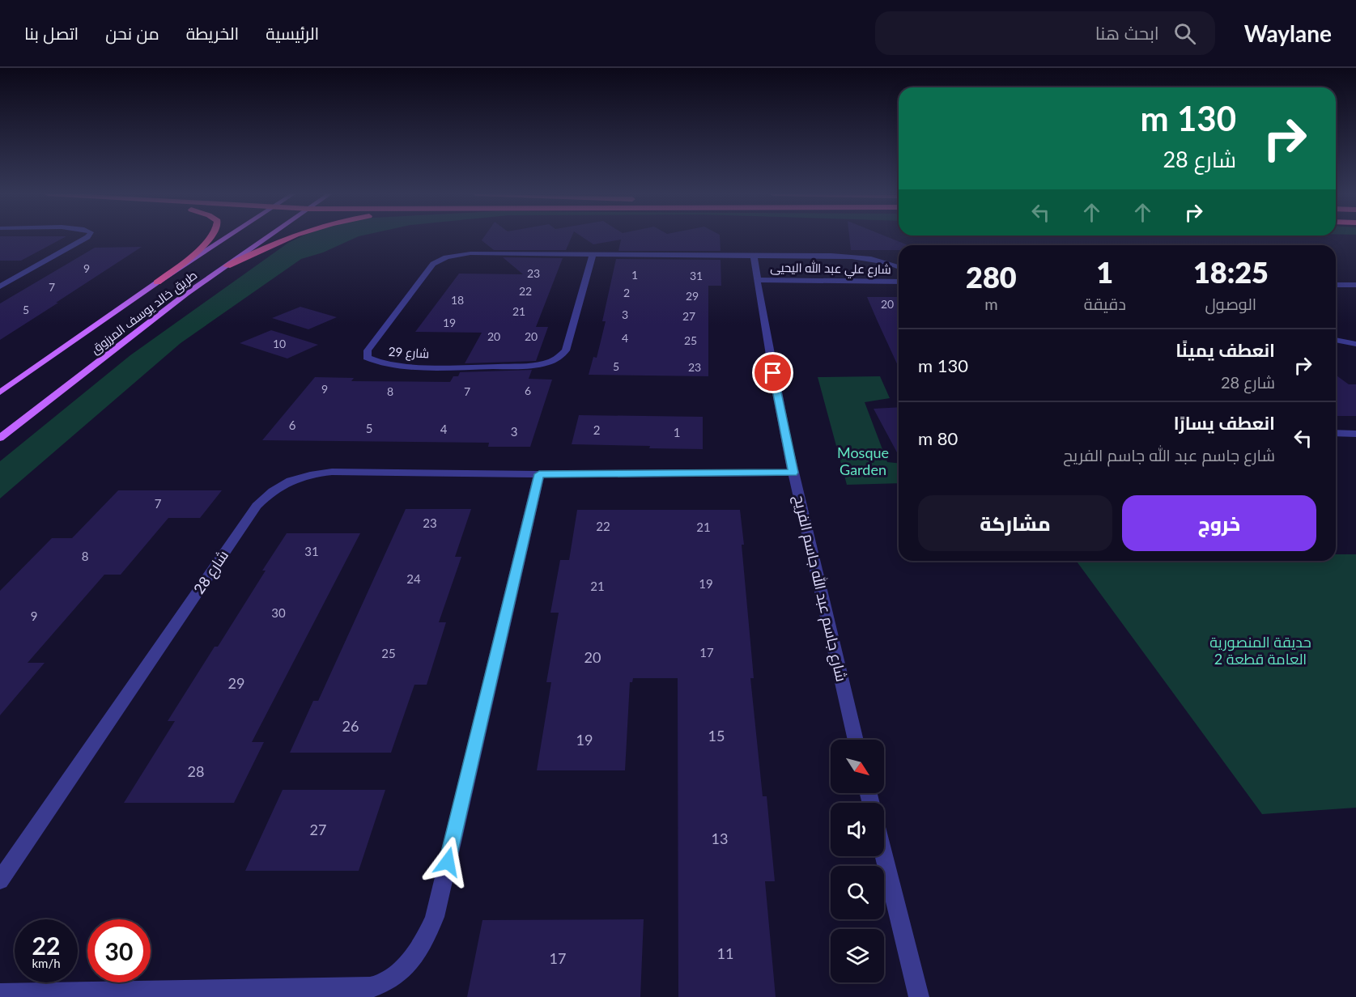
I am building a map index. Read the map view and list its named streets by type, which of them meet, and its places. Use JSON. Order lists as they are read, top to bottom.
{
  "streets": {
    "main road": ["طريق خالد يوسف المرزوق"],
    "street": [
      "شارع علي عبد الله اليحيى",
      "شارع 29",
      "شارع 28",
      "شارع جاسم عبد الله جاسم الفريح"
    ]
  },
  "crossings": [
    ["شارع علي عبد الله اليحيى", "شارع 29"],
    ["شارع علي عبد الله اليحيى", "شارع جاسم عبد الله جاسم الفريح"],
    ["شارع 29", "شارع جاسم عبد الله جاسم الفريح"],
    ["شارع 28", "شارع جاسم عبد الله جاسم الفريح"]
  ],
  "parks": ["Mosque Garden", "حديقة المنصورية العامة قطعة 2"],
  "house_numbers": [
    "9",
    "23",
    "1",
    "31",
    "7",
    "22",
    "2",
    "29",
    "18",
    "20",
    "5",
    "21",
    "3",
    "27",
    "19",
    "20",
    "20",
    "4",
    "25",
    "10",
    "5",
    "23",
    "9",
    "6",
    "8",
    "7",
    "6",
    "5",
    "4",
    "2",
    "3",
    "1",
    "7",
    "23",
    "22",
    "21",
    "31",
    "8",
    "24",
    "19",
    "21",
    "30",
    "9",
    "17",
    "25",
    "20",
    "29",
    "26",
    "15",
    "19",
    "28",
    "27",
    "13",
    "11",
    "17"
  ],
  "north": "bottom right",
  "page": {
    "header": "Waylane",
    "search": "ابحث هنا",
    "nav": [
      "الرئيسية",
      "الخريطة",
      "من نحن",
      "اتصل بنا"
    ],
    "turn": ["130 m", "شارع 28"],
    "eta": [
      "18:25",
      "الوصول",
      "1",
      "دقيقة",
      "280",
      "m"
    ],
    "list": [
      {
        "name": "انعطف يمينًا",
        "note": "شارع 28",
        "value": "130 m"
      },
      {
        "name": "انعطف يسارًا",
        "note": "شارع جاسم عبد الله جاسم الفريح",
        "value": "80 m"
      }
    ],
    "buttons": ["خروج", "مشاركة"],
    "speed": "22 km/h",
    "limit": "30"
  }
}
